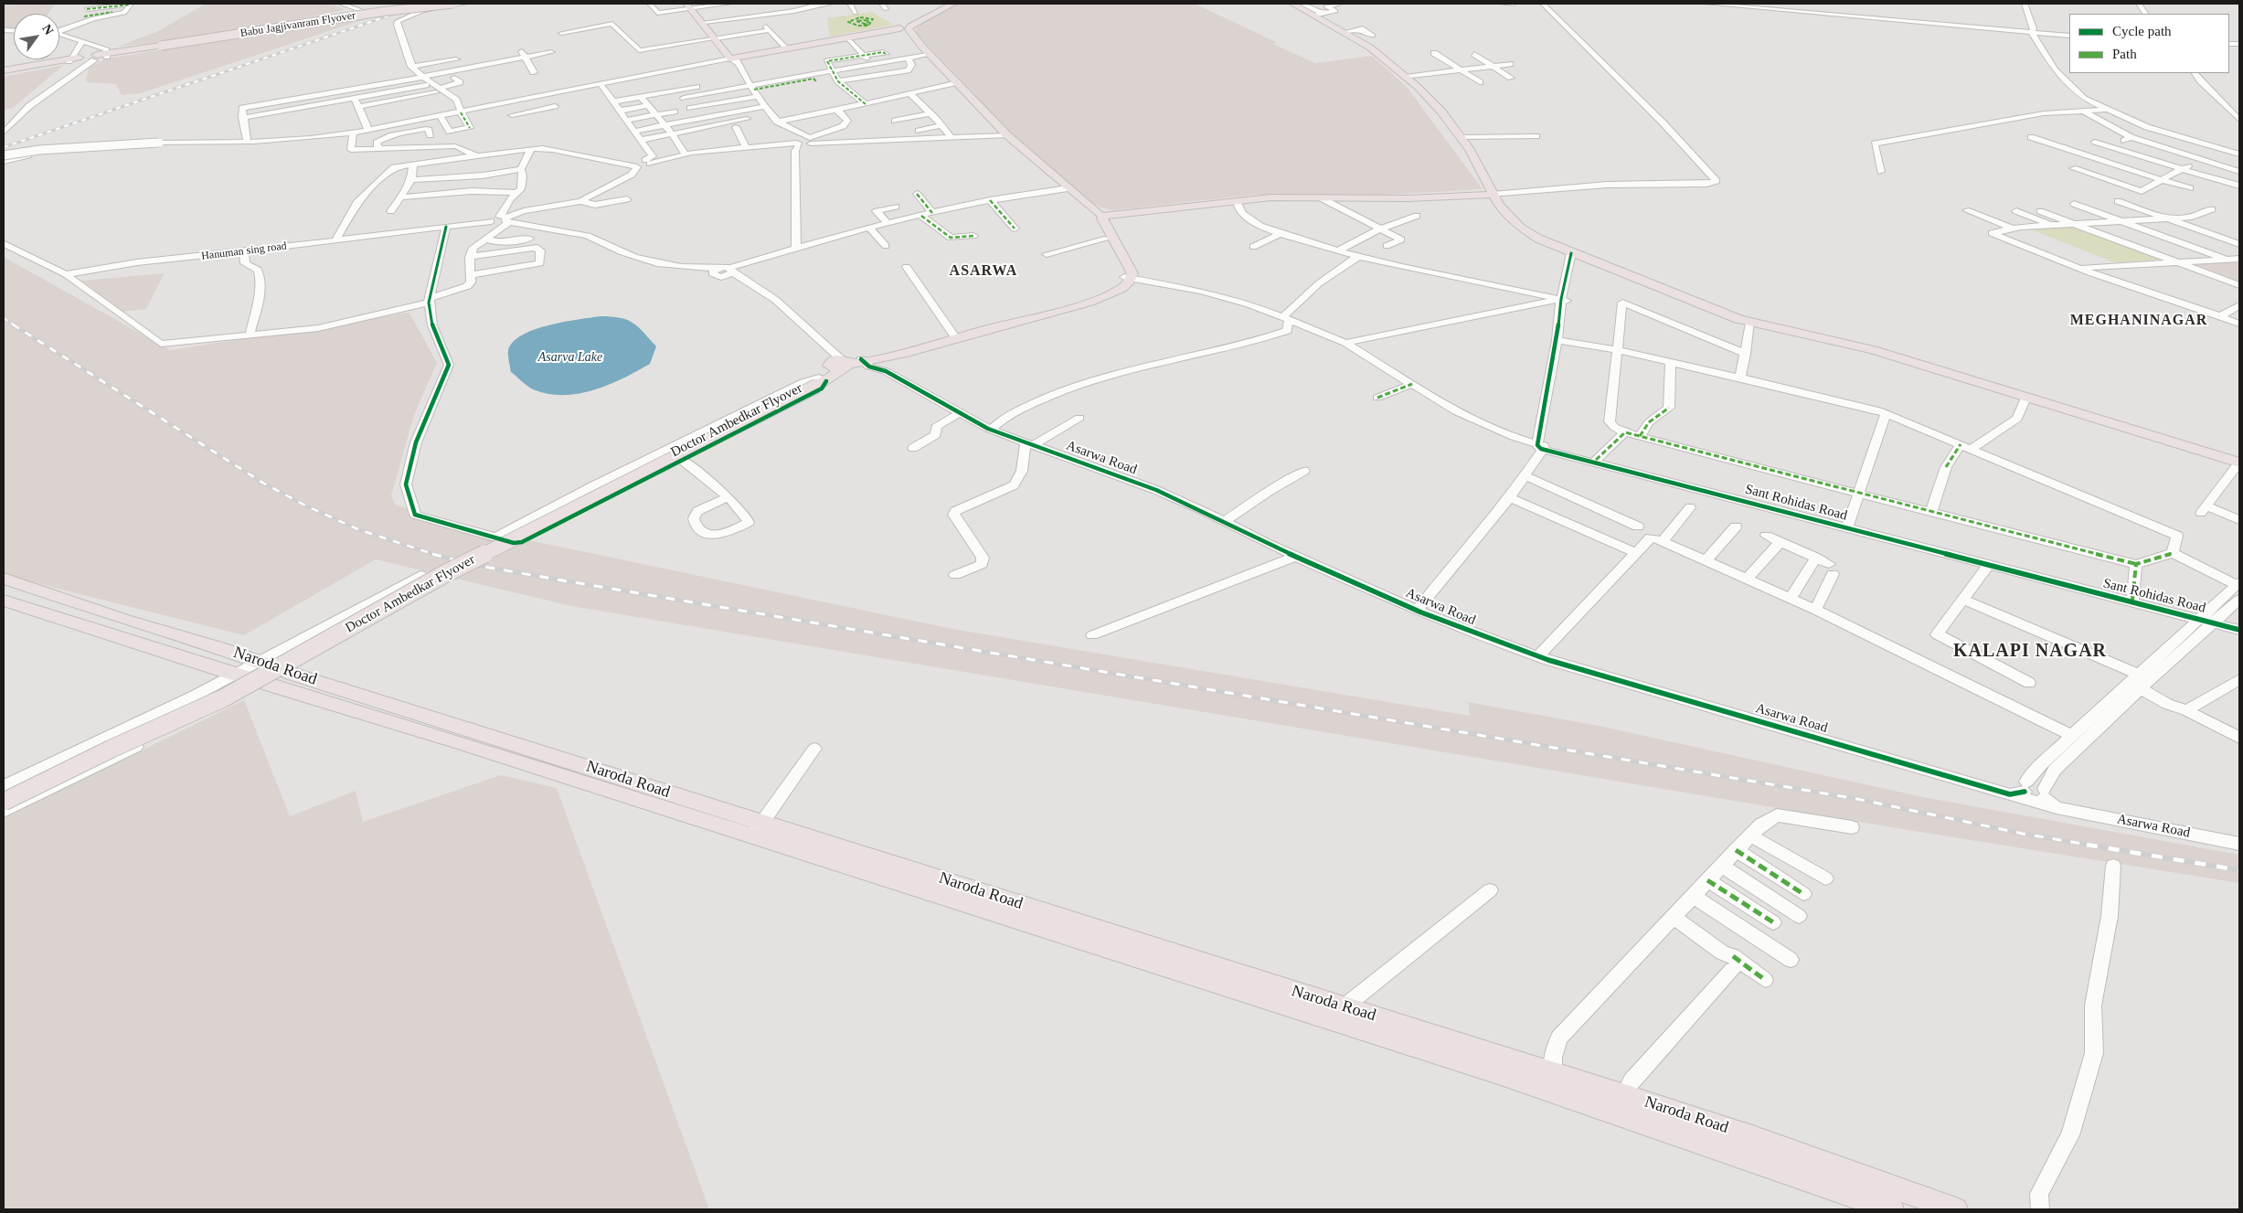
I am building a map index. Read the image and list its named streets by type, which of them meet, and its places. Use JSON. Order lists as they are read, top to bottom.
{
  "streets": {
    "main road": ["Babu Jagjivanram Flyover", "Doctor Ambedkar Flyover", "Naroda Road"],
    "street": ["Hanuman sing road", "Asarwa Road", "Sant Rohidas Road"]
  },
  "districts": ["ASARWA", "MEGHANINAGAR", "KALAPI NAGAR"],
  "water": ["Asarva Lake"],
  "legend": ["Cycle path", "Path"],
  "north": "top right"
}
